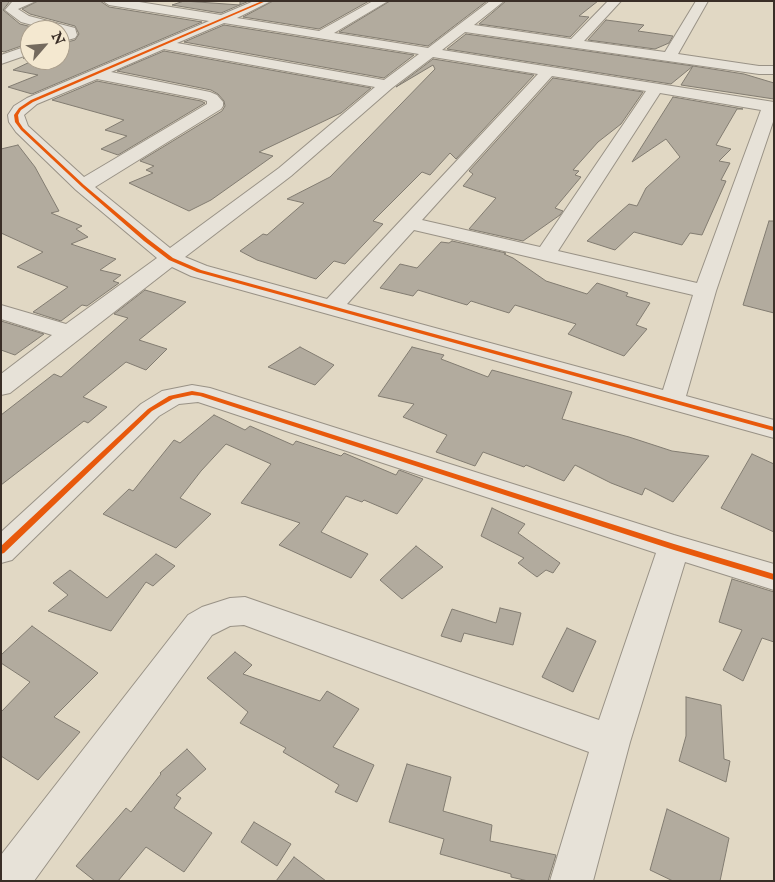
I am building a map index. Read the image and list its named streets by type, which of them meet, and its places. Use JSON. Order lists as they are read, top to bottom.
{
  "north": "top right"
}
